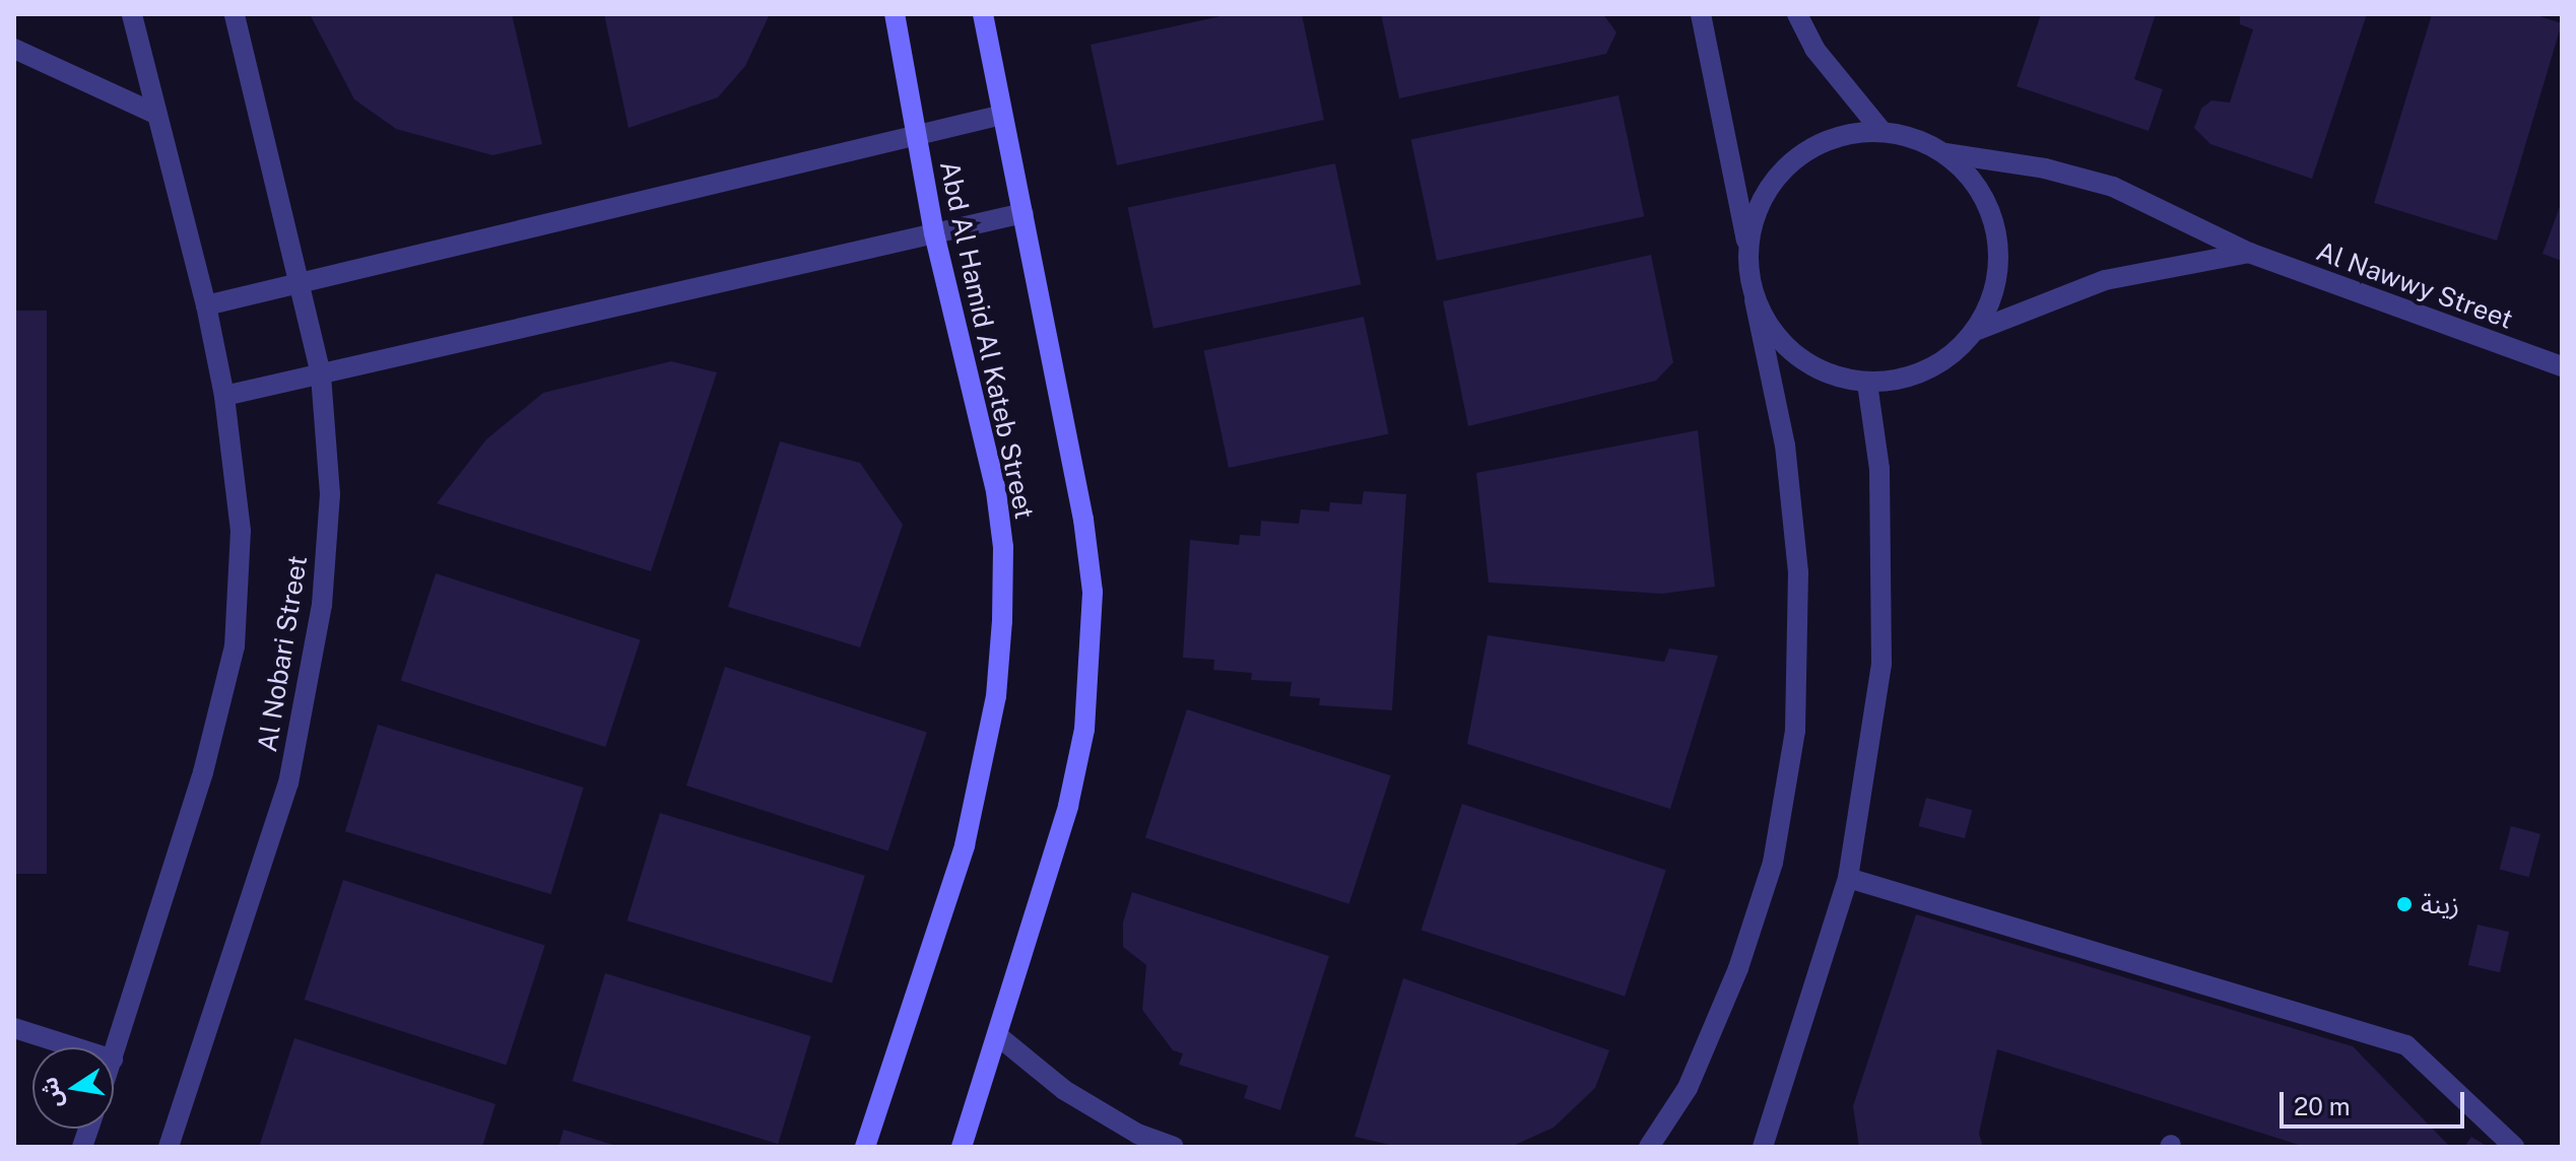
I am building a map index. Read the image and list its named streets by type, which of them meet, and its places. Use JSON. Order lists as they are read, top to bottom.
{
  "streets": {
    "street": ["Al Nawwy Street", "Abd Al Hamid Al Kateb Street", "Al Nobari Street"]
  },
  "places": ["زينة"],
  "scale_bar": "20 m",
  "north": "left"
}
